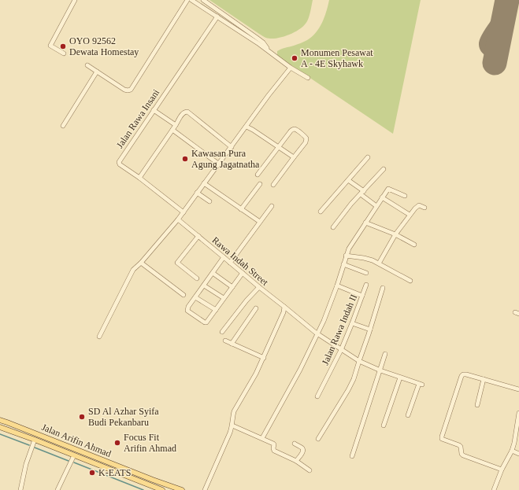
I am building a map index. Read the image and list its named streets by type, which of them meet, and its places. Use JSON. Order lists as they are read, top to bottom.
{
  "streets": {
    "main road": ["Jalan Arifin Ahmad"],
    "street": ["Jalan Rawa Insani", "Rawa Indah Street", "Jalan Rawa Indah II"]
  },
  "crossings": [
    ["Rawa Indah Street", "Jalan Rawa Indah II"]
  ],
  "places": [
    "OYO 92562 Dewata Homestay",
    "Monumen Pesawat A - 4E Skyhawk",
    "Kawasan Pura Agung Jagatnatha",
    "SD Al Azhar Syifa Budi Pekanbaru",
    "Focus Fit Arifin Ahmad",
    "K-EATS"
  ]
}
